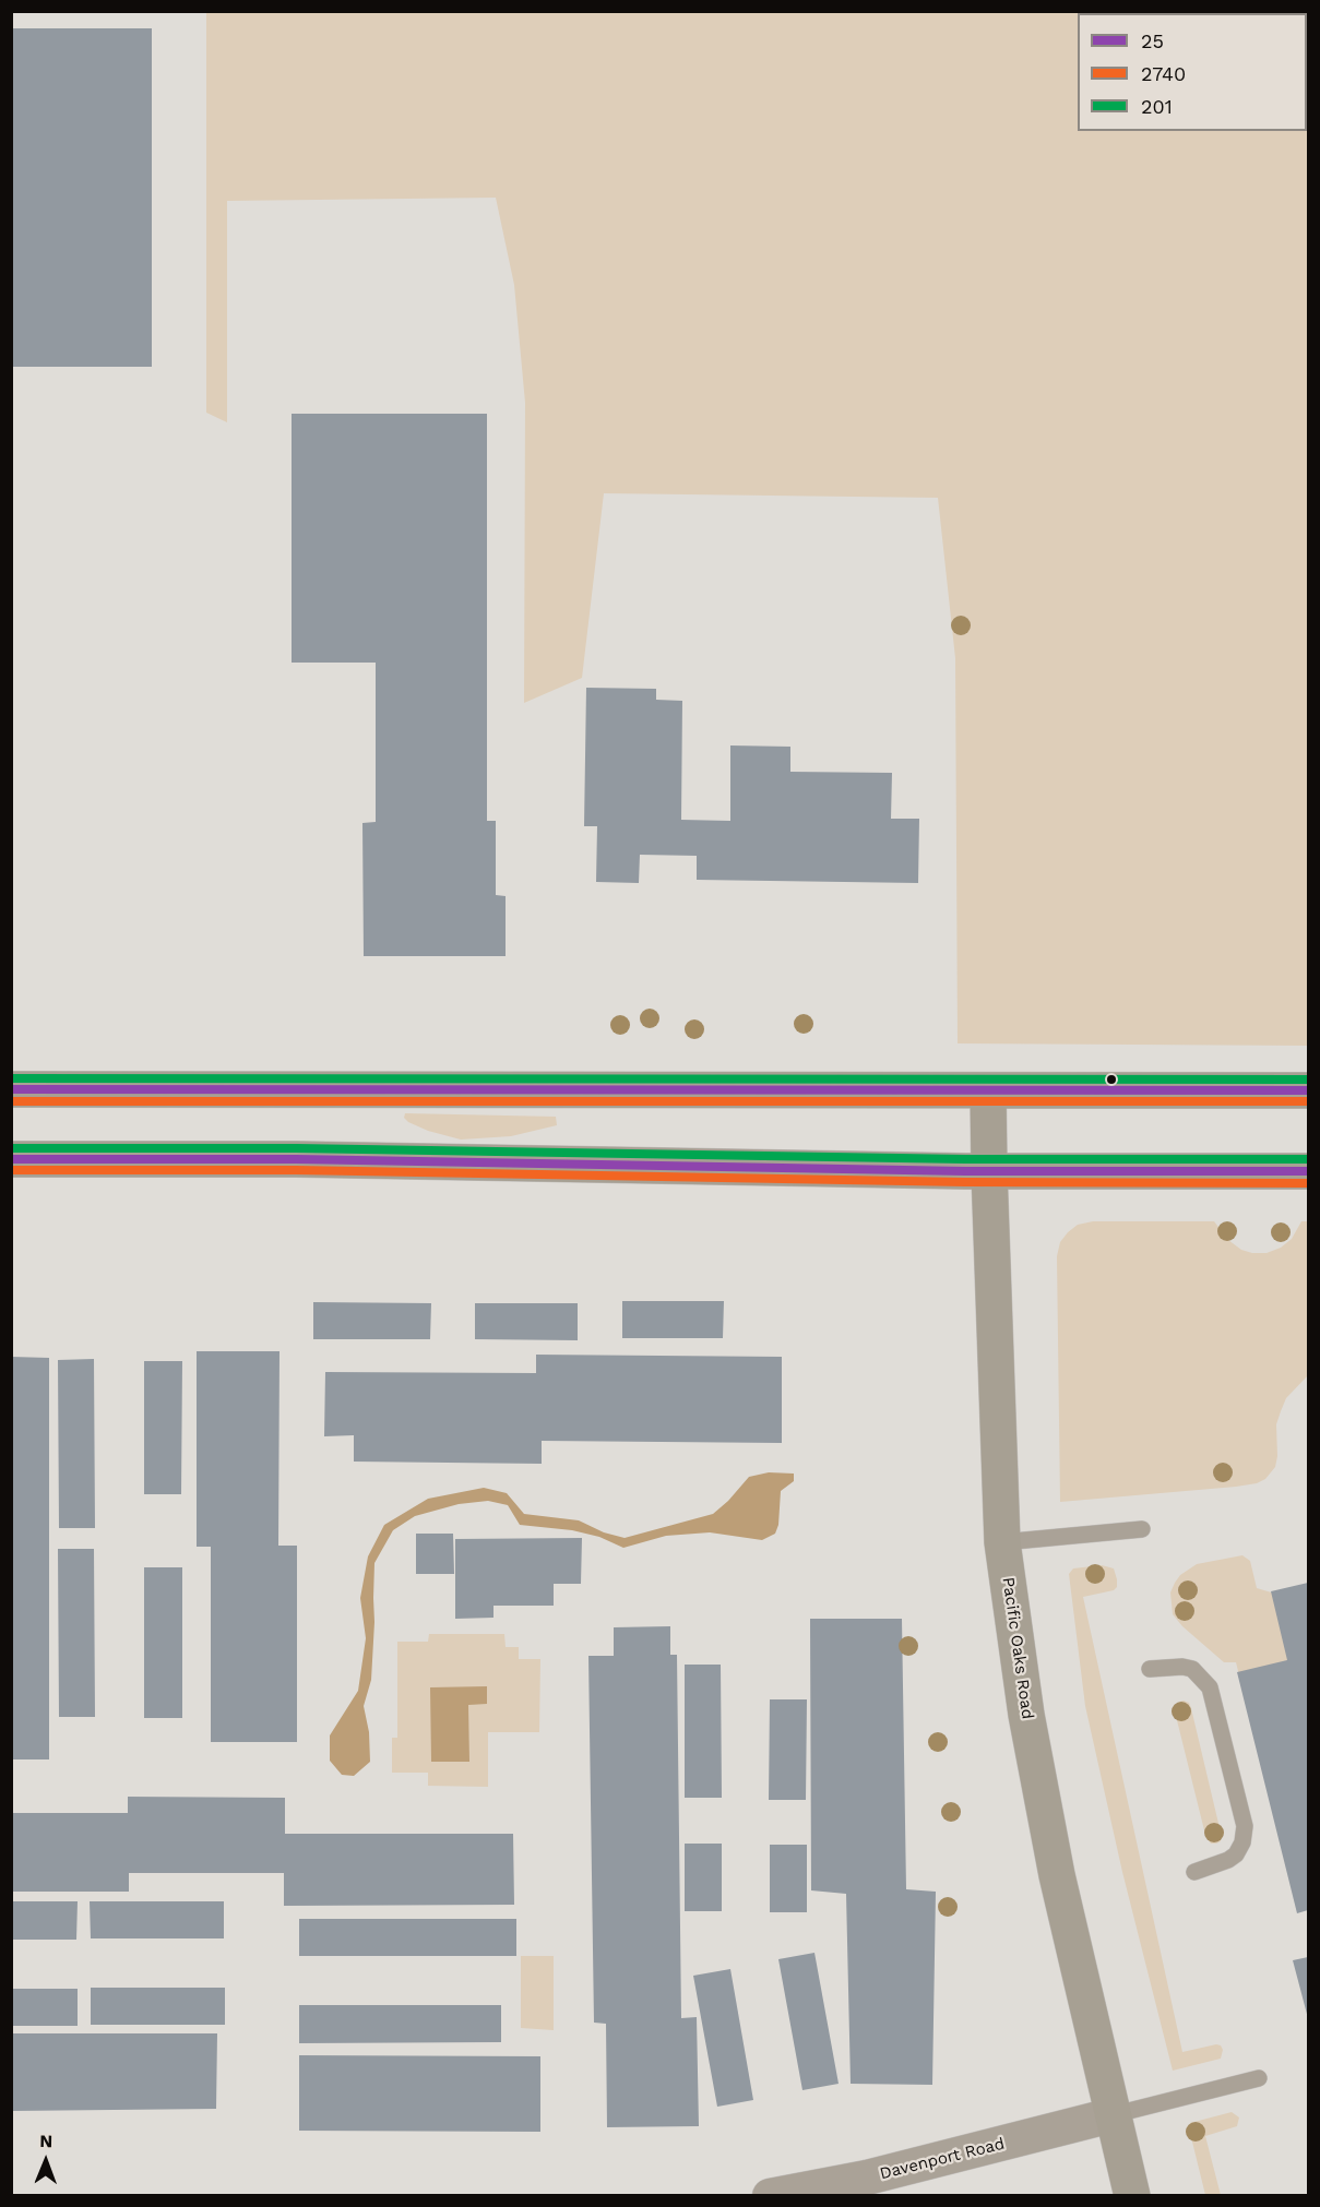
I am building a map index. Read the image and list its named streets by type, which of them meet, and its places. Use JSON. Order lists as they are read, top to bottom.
{
  "streets": {
    "main road": ["Pacific Oaks Road"],
    "street": ["Davenport Road"]
  },
  "crossings": [
    ["Pacific Oaks Road", "Davenport Road"]
  ],
  "lines": ["transit line 201", "transit line 25", "transit line 2740"],
  "legend": ["25", "2740", "201"],
  "north": "top"
}
